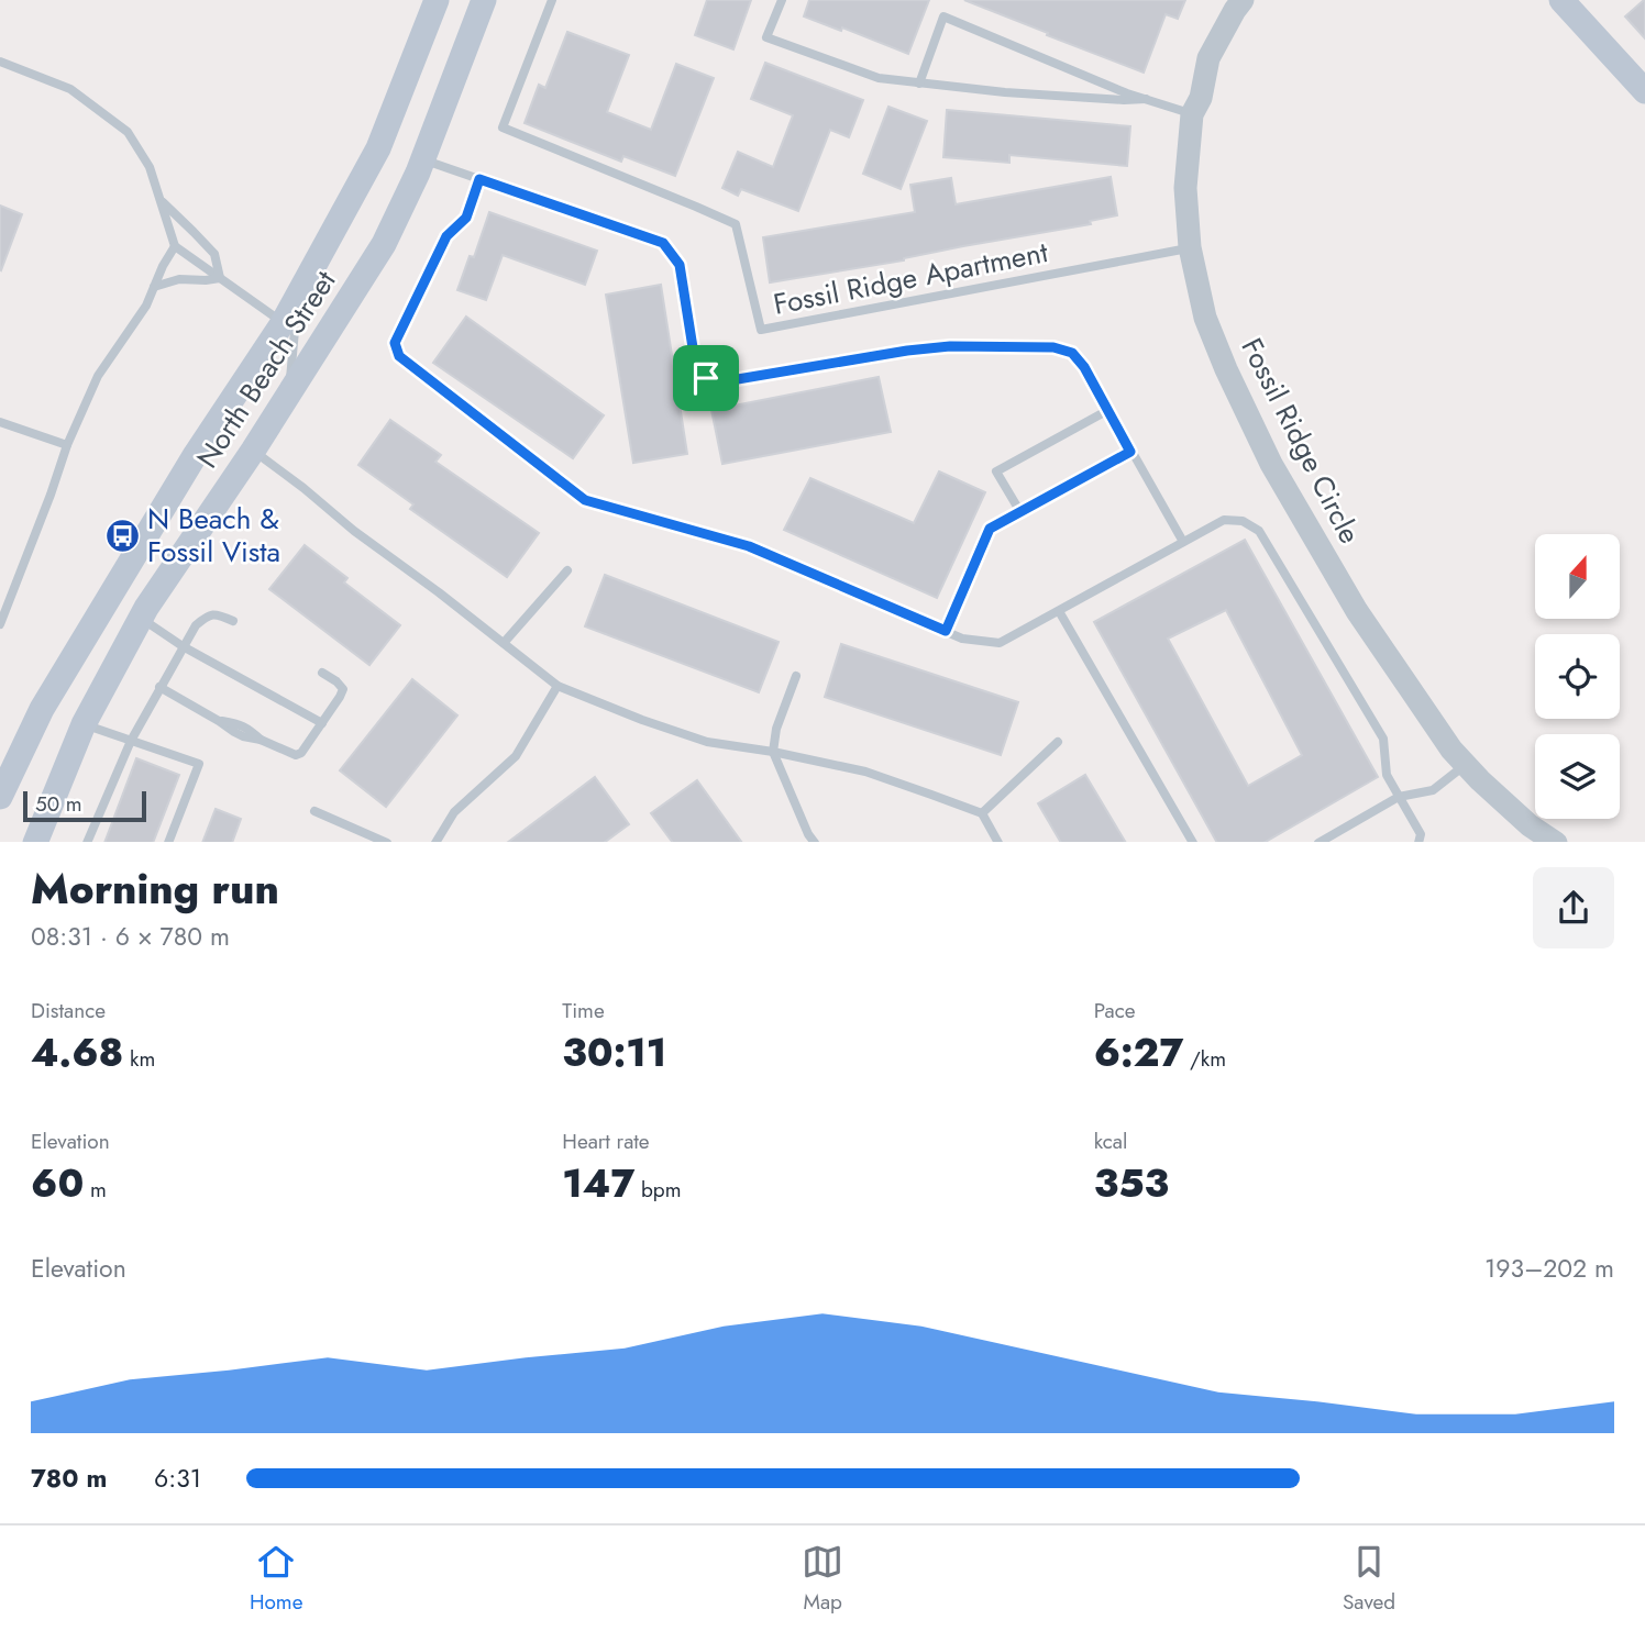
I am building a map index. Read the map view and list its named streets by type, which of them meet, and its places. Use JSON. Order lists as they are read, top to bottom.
{
  "streets": {
    "main road": ["North Beach Street"],
    "street": ["Fossil Ridge Circle"],
    "lane": ["Fossil Ridge Apartment"]
  },
  "crossings": [
    ["Fossil Ridge Apartment", "Fossil Ridge Circle"]
  ],
  "places": {
    "bus stop": ["N Beach & Fossil Vista"]
  },
  "scale_bar": "50 m",
  "north": "top",
  "page": {
    "scale": "50 m",
    "heading": ["Morning run", "08:31 · 6 × 780 m"],
    "stats": [
      ["Distance", "4.68 km"],
      ["Time", "30:11"],
      ["Pace", "6:27 /km"],
      ["Elevation", "60 m"],
      ["Heart rate", "147 bpm"],
      ["kcal", "353"]
    ],
    "chart": ["Elevation", "193–202 m"],
    "list": [
      {
        "name": "780 m",
        "note": "6:31"
      }
    ],
    "tabs": ["Home", "Map", "Saved"]
  }
}
